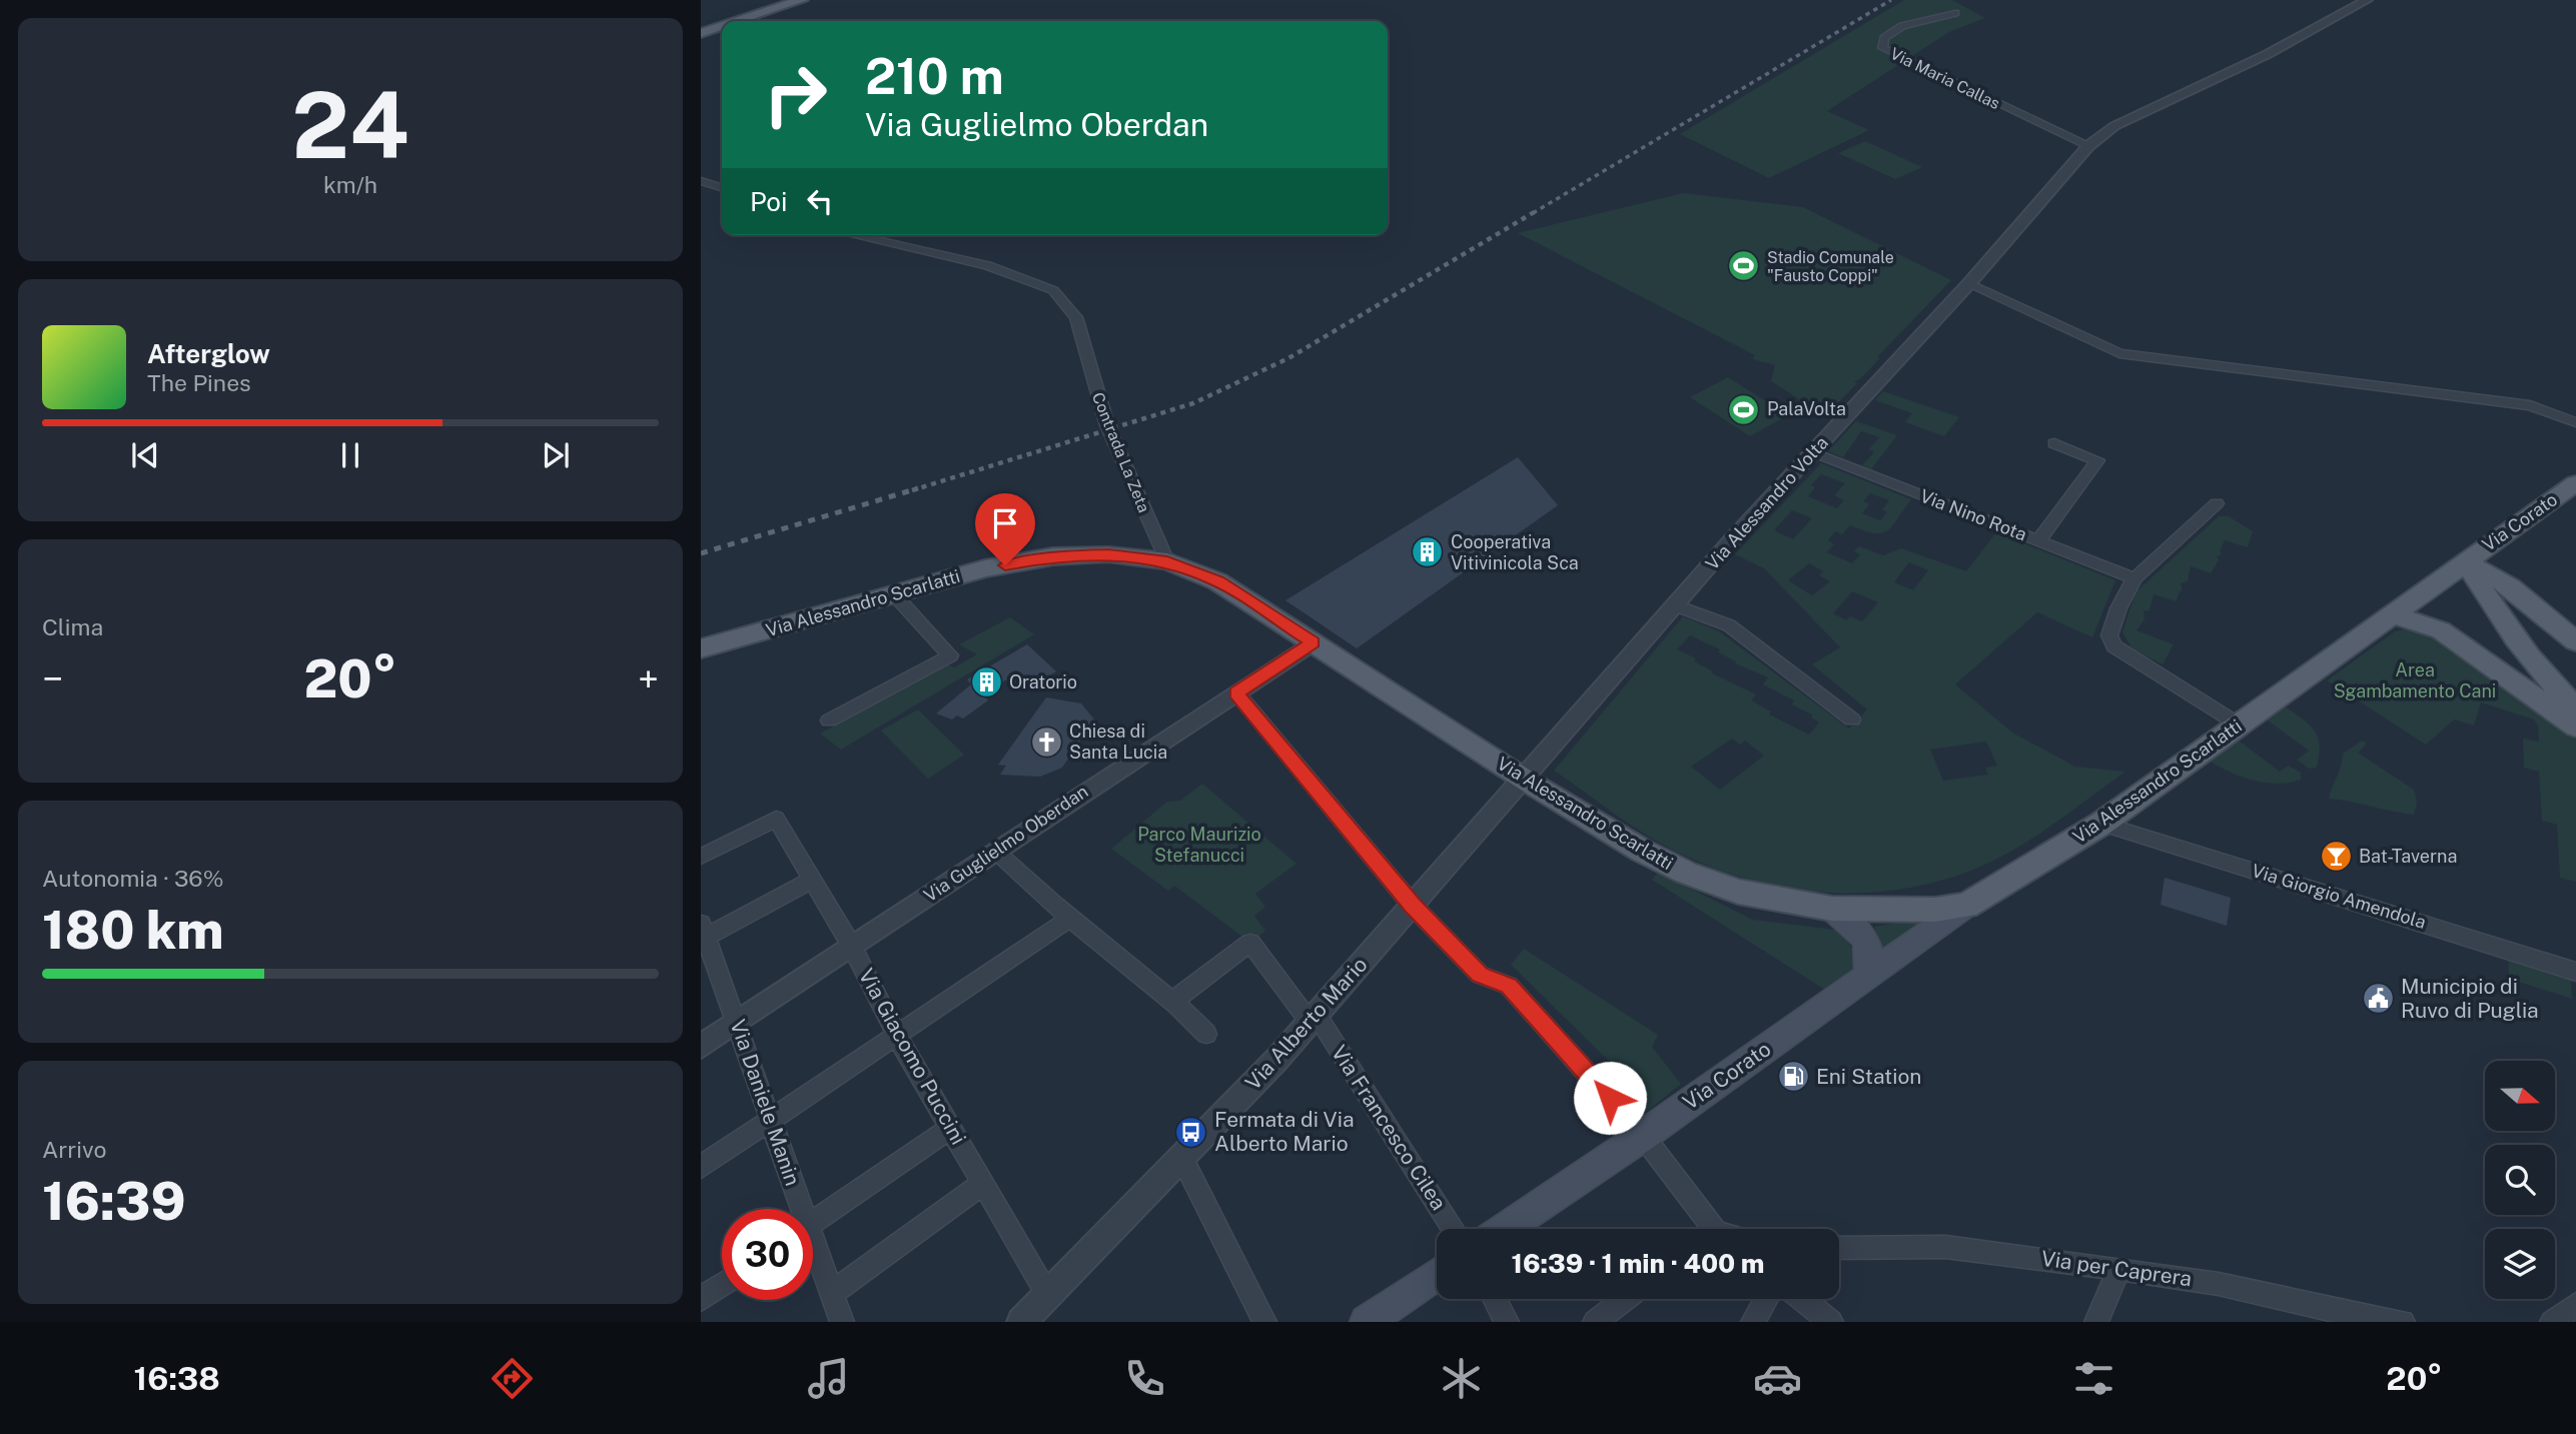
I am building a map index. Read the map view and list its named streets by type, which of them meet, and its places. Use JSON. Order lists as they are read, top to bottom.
{
  "streets": {
    "main road": ["Via Corato", "Via Alessandro Scarlatti"],
    "street": [
      "Via Maria Callas",
      "Contrada La Zeta",
      "Via Alessandro Volta",
      "Via Nino Rota",
      "Via Guglielmo Oberdan",
      "Via Giorgio Amendola",
      "Via Alberto Mario",
      "Via Giacomo Puccini",
      "Via Daniele Manin",
      "Via Francesco Cilea",
      "Via per Caprera"
    ]
  },
  "crossings": [
    ["Via Maria Callas", "Via Alessandro Volta"],
    ["Contrada La Zeta", "Via Alessandro Scarlatti"],
    ["Via Alessandro Volta", "Via Nino Rota"],
    ["Via Alessandro Volta", "Via Alessandro Scarlatti"],
    ["Via Alessandro Volta", "Via Alberto Mario"],
    ["Via Corato", "Via Alessandro Scarlatti"],
    ["Via Alessandro Scarlatti", "Via Guglielmo Oberdan"],
    ["Via Alessandro Scarlatti", "Via Giorgio Amendola"],
    ["Via Alessandro Scarlatti", "Via Alberto Mario"],
    ["Via Guglielmo Oberdan", "Via Giacomo Puccini"],
    ["Via Guglielmo Oberdan", "Via Daniele Manin"],
    ["Via Alberto Mario", "Via Giacomo Puccini"],
    ["Via Alberto Mario", "Via Francesco Cilea"]
  ],
  "parks": ["Area Sgambamento Cani", "Parco Maurizio Stefanucci"],
  "places": {
    "sports": ["Stadio Comunale \"Fausto Coppi\"", "PalaVolta"],
    "building": ["Cooperativa Vitivinicola Sca", "Oratorio"],
    "church": ["Chiesa di Santa Lucia"],
    "bar": ["Bat-Taverna"],
    "public building": ["Municipio di Ruvo di Puglia"],
    "fuel station": ["Eni Station"],
    "bus stop": ["Fermata di Via Alberto Mario"]
  },
  "north": "right",
  "page": {
    "tile": [
      ["24", "km/h"],
      "Clima",
      ["Autonomia · 36%", "180 km"],
      ["Arrivo", "16:39"]
    ],
    "turn": ["210 m", "Via Guglielmo Oberdan"],
    "then": "Poi",
    "song": ["Afterglow", "The Pines"],
    "heat": ["−", "20°", "+"],
    "limit": "30",
    "trip": "16:39 · 1 min · 400 m",
    "tabs": ["16:38", "20°"]
  }
}
